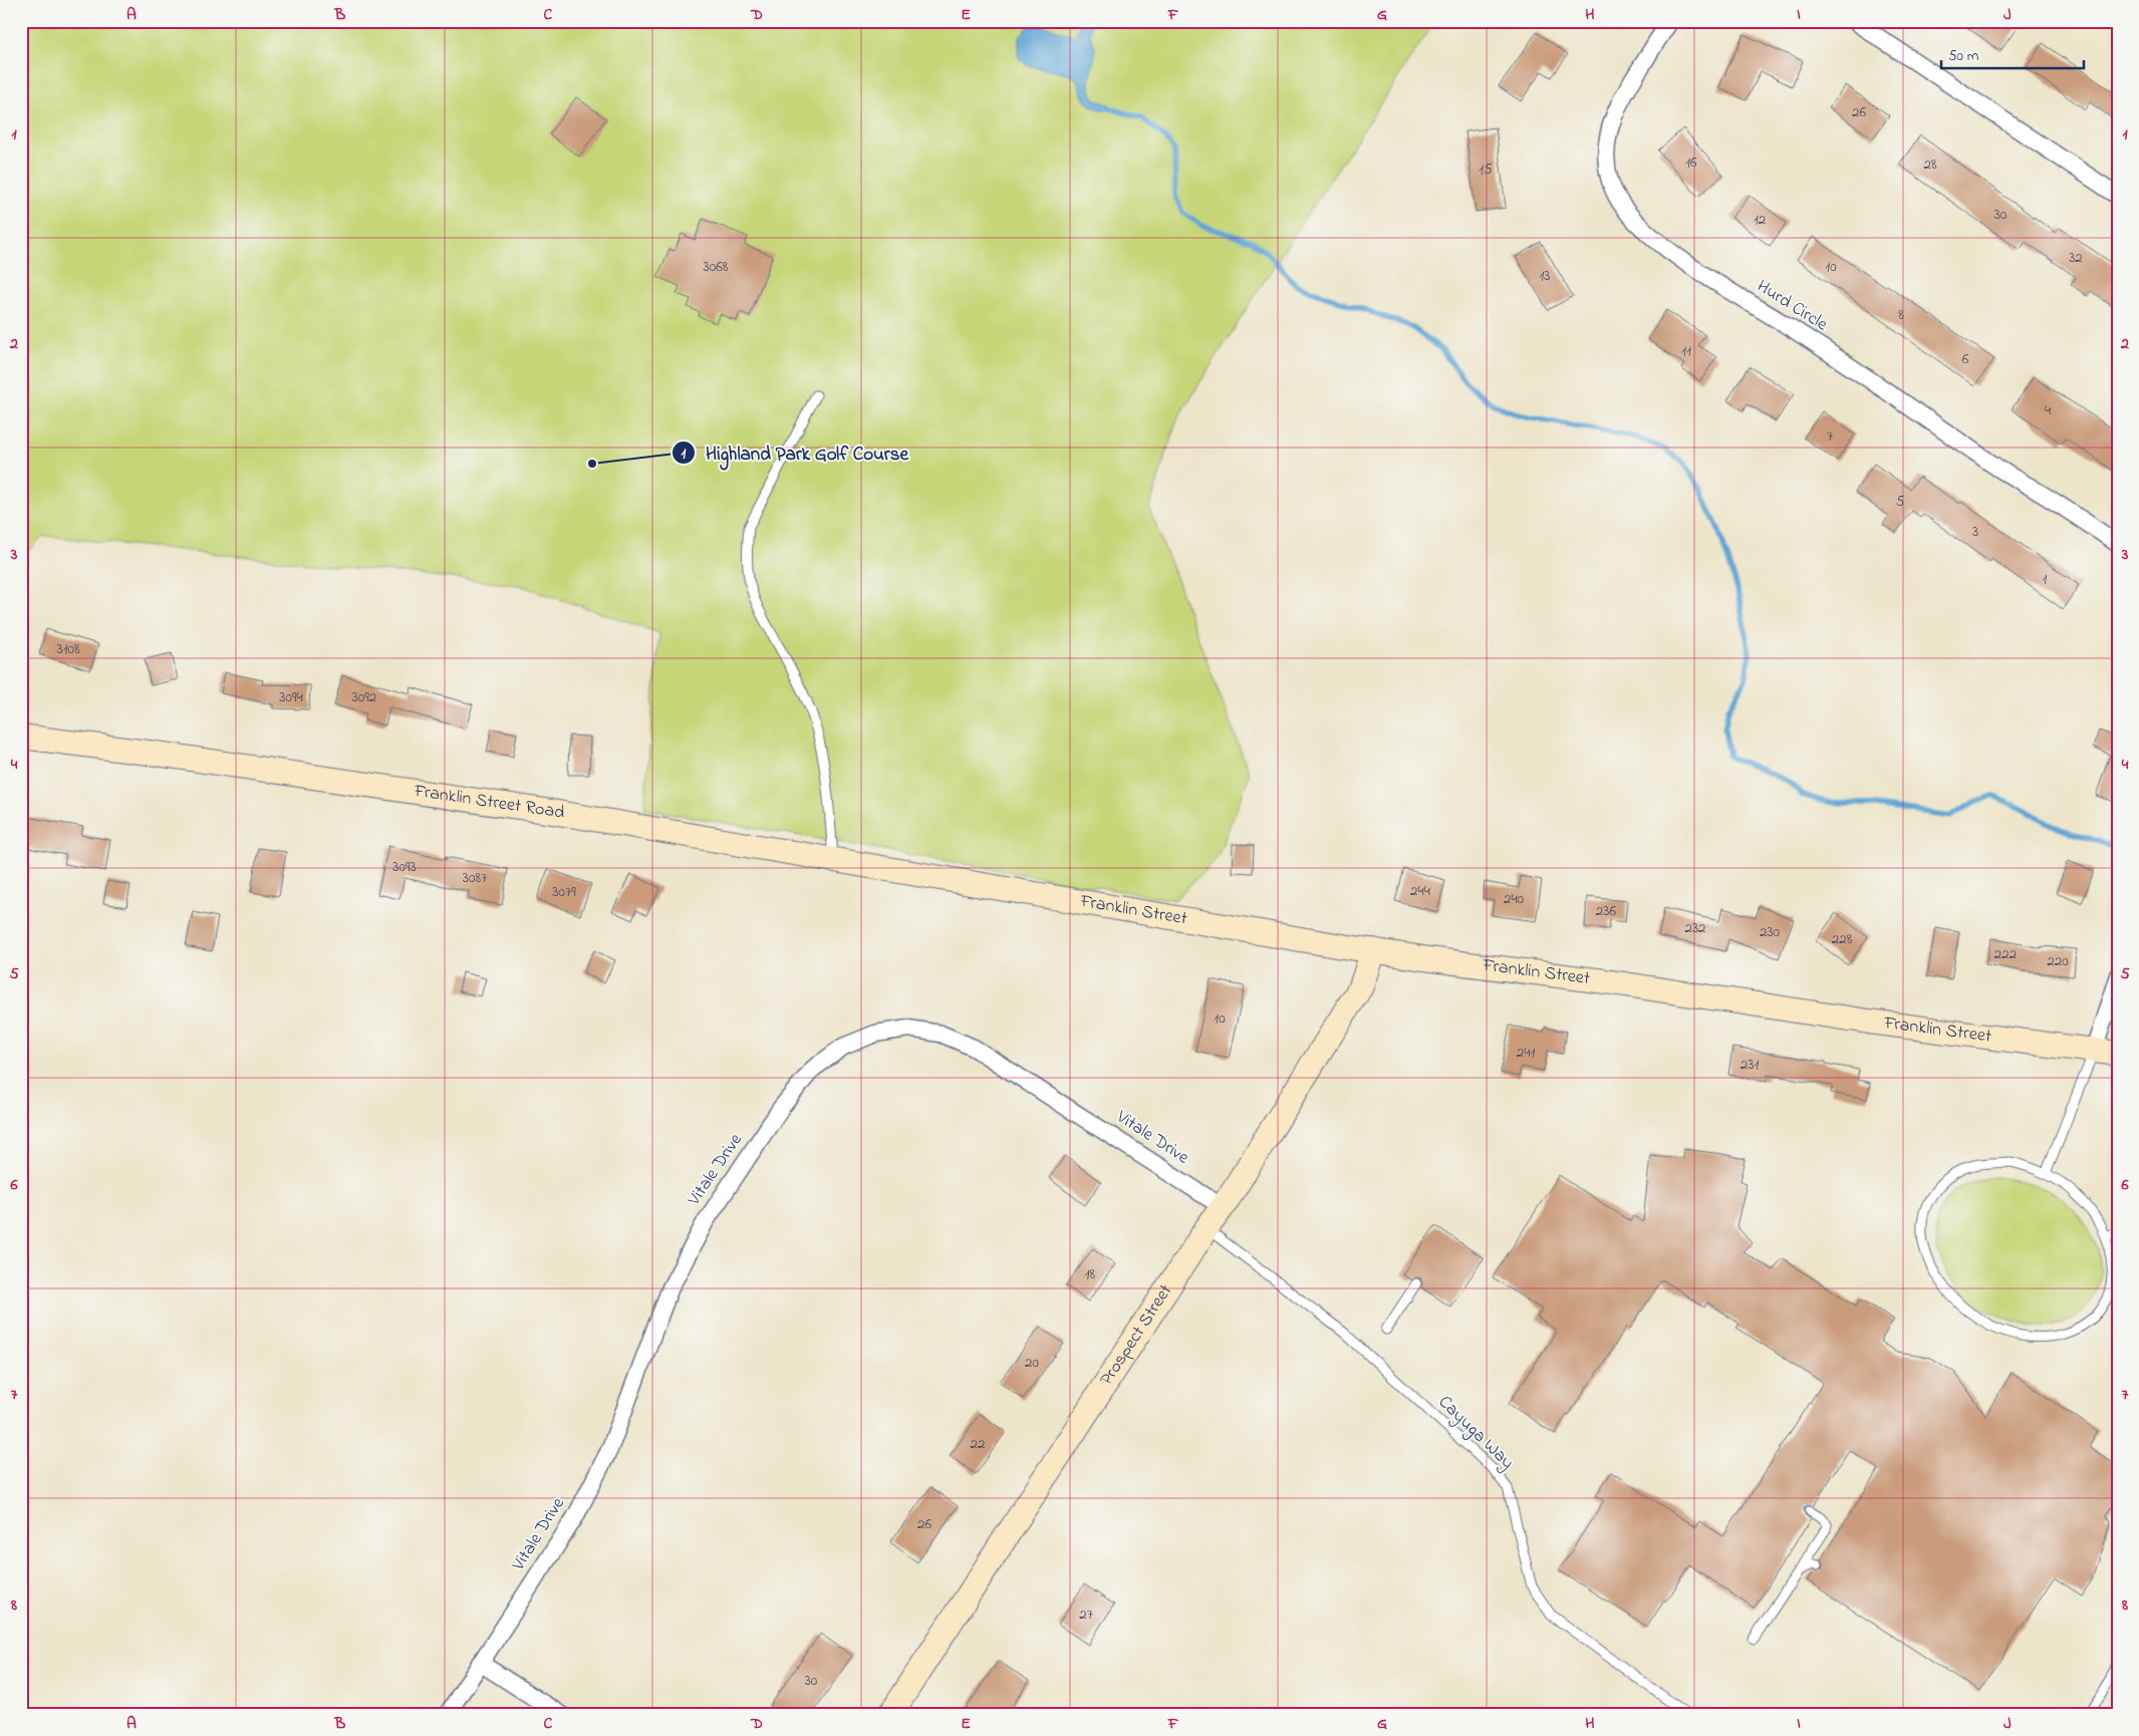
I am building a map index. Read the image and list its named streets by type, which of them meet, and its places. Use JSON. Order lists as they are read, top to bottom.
{
  "streets": {
    "street": [
      "Hurd Circle",
      "Franklin Street Road",
      "Franklin Street",
      "Vitale Drive",
      "Prospect Street"
    ],
    "lane": ["Cayuga Way"]
  },
  "crossings": [
    ["Franklin Street Road", "Franklin Street"],
    ["Franklin Street", "Prospect Street"],
    ["Vitale Drive", "Prospect Street"],
    ["Prospect Street", "Cayuga Way"]
  ],
  "places": ["Highland Park Golf Course"],
  "house_numbers": [
    "26",
    "16",
    "28",
    "15",
    "30",
    "12",
    "32",
    "3068",
    "10",
    "13",
    "8",
    "11",
    "6",
    "4",
    "7",
    "5",
    "3",
    "1",
    "3108",
    "3094",
    "3092",
    "3093",
    "3087",
    "244",
    "3079",
    "240",
    "236",
    "232",
    "230",
    "228",
    "222",
    "220",
    "10",
    "241",
    "231",
    "18",
    "20",
    "22",
    "26",
    "27",
    "30"
  ],
  "scale_bar": "50 m",
  "grid": {
    "columns": [
      "A",
      "B",
      "C",
      "D",
      "E",
      "F",
      "G",
      "H",
      "I",
      "J"
    ],
    "rows": [
      "1",
      "2",
      "3",
      "4",
      "5",
      "6",
      "7",
      "8"
    ]
  }
}
